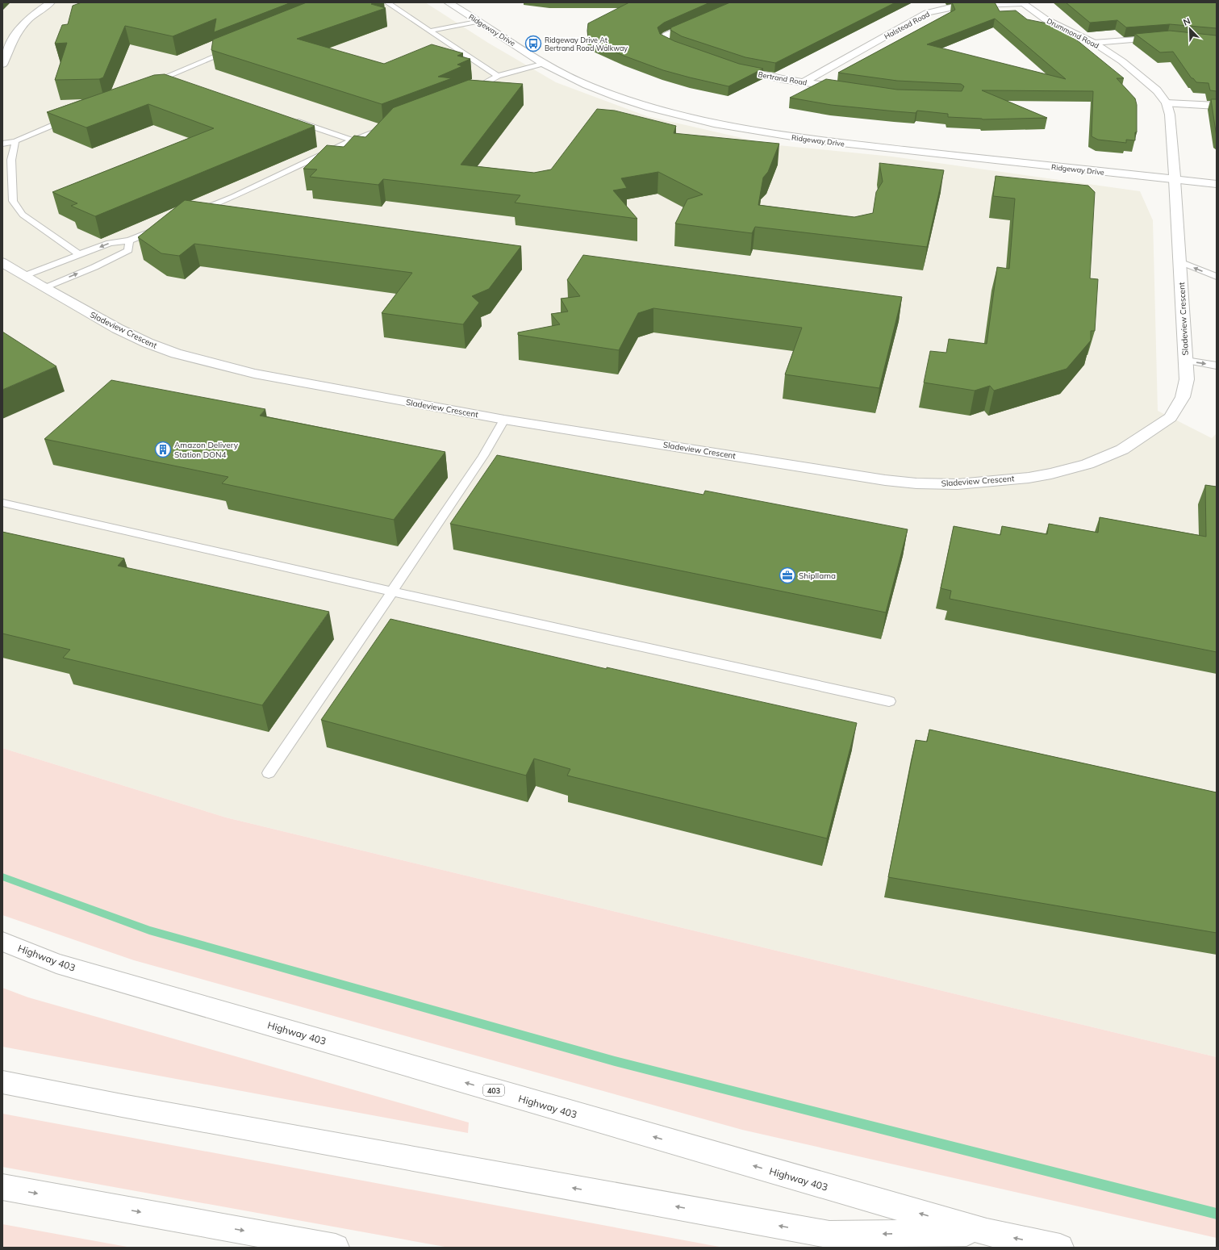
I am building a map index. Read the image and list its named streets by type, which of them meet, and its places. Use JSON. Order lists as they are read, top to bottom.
{
  "streets": {
    "main road": [
      "Halstead Road",
      "Ridgeway Drive",
      "Drummond Road",
      "Bertrand Road",
      "Sladeview Crescent",
      "Highway 403",
      "403"
    ]
  },
  "crossings": [
    ["Halstead Road", "Drummond Road"],
    ["Halstead Road", "Bertrand Road"],
    ["Ridgeway Drive", "Drummond Road"],
    ["Ridgeway Drive", "Sladeview Crescent"],
    ["Drummond Road", "Sladeview Crescent"]
  ],
  "places": {
    "bus stop": ["Ridgeway Drive At Bertrand Road Walkway"],
    "building": ["Amazon Delivery Station DON4"],
    "office": ["Shipllama"]
  },
  "north": "top left"
}
